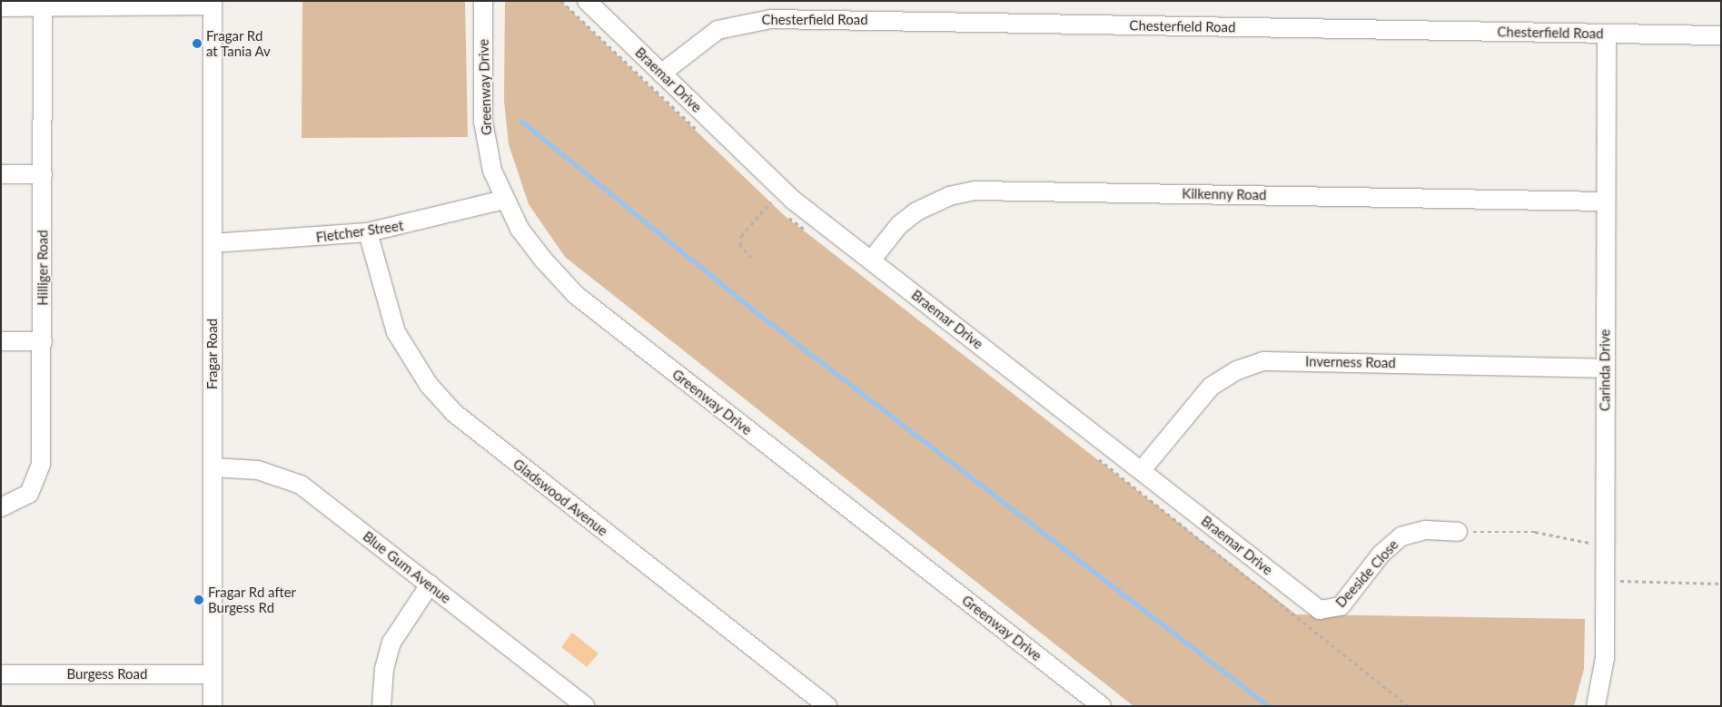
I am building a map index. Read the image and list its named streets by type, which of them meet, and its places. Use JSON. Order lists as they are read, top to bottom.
{
  "streets": {
    "street": [
      "Chesterfield Road",
      "Braemar Drive",
      "Greenway Drive",
      "Kilkenny Road",
      "Fletcher Street",
      "Hilliger Road",
      "Fragar Road",
      "Inverness Road",
      "Carinda Drive",
      "Gladswood Avenue",
      "Blue Gum Avenue",
      "Deeside Close",
      "Burgess Road"
    ]
  },
  "crossings": [
    ["Chesterfield Road", "Braemar Drive"],
    ["Chesterfield Road", "Carinda Drive"],
    ["Braemar Drive", "Kilkenny Road"],
    ["Braemar Drive", "Inverness Road"],
    ["Braemar Drive", "Deeside Close"],
    ["Greenway Drive", "Fletcher Street"],
    ["Kilkenny Road", "Carinda Drive"],
    ["Fletcher Street", "Fragar Road"],
    ["Fletcher Street", "Gladswood Avenue"],
    ["Fragar Road", "Blue Gum Avenue"],
    ["Fragar Road", "Burgess Road"],
    ["Inverness Road", "Carinda Drive"]
  ],
  "places": ["Fragar Rd at Tania Av", "Fragar Rd after Burgess Rd"]
}
